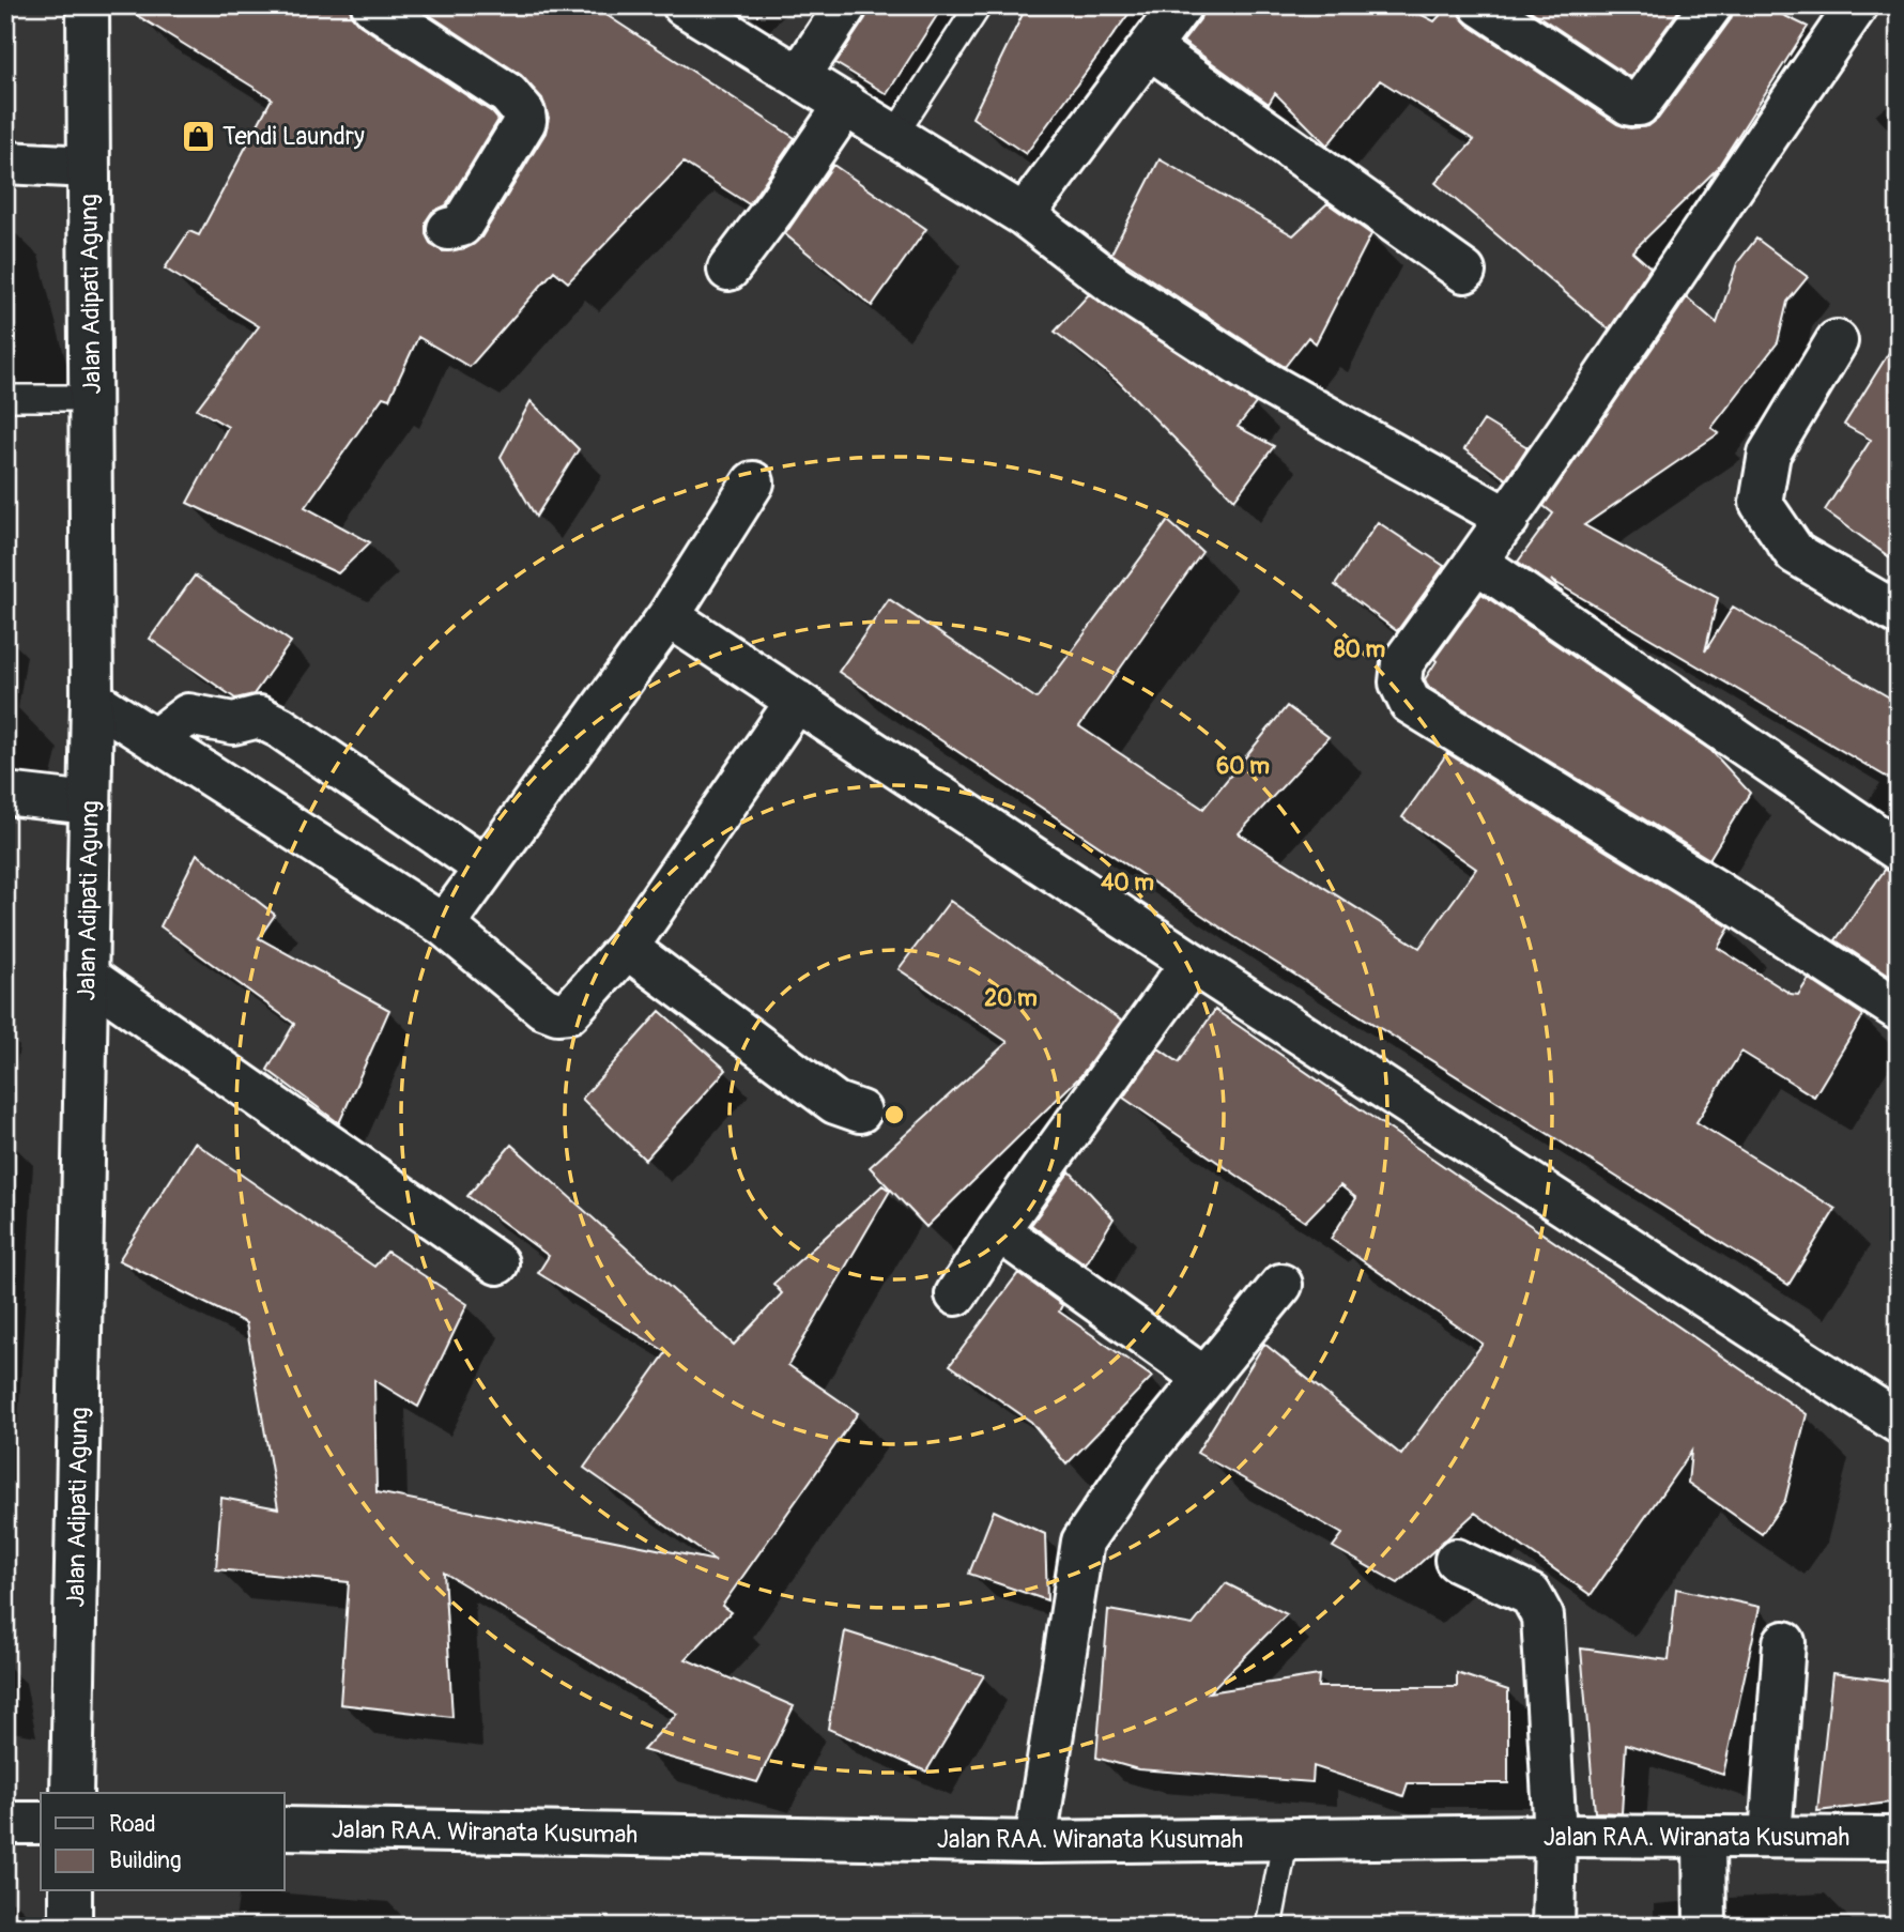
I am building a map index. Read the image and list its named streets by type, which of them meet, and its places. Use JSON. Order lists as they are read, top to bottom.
{
  "streets": {
    "street": ["Jalan Adipati Agung", "Jalan RAA. Wiranata Kusumah"]
  },
  "places": {
    "shop": ["Tendi Laundry"]
  },
  "legend": ["Road", "Building"],
  "rings": [
    "80 m",
    "60 m",
    "40 m",
    "20 m"
  ]
}
